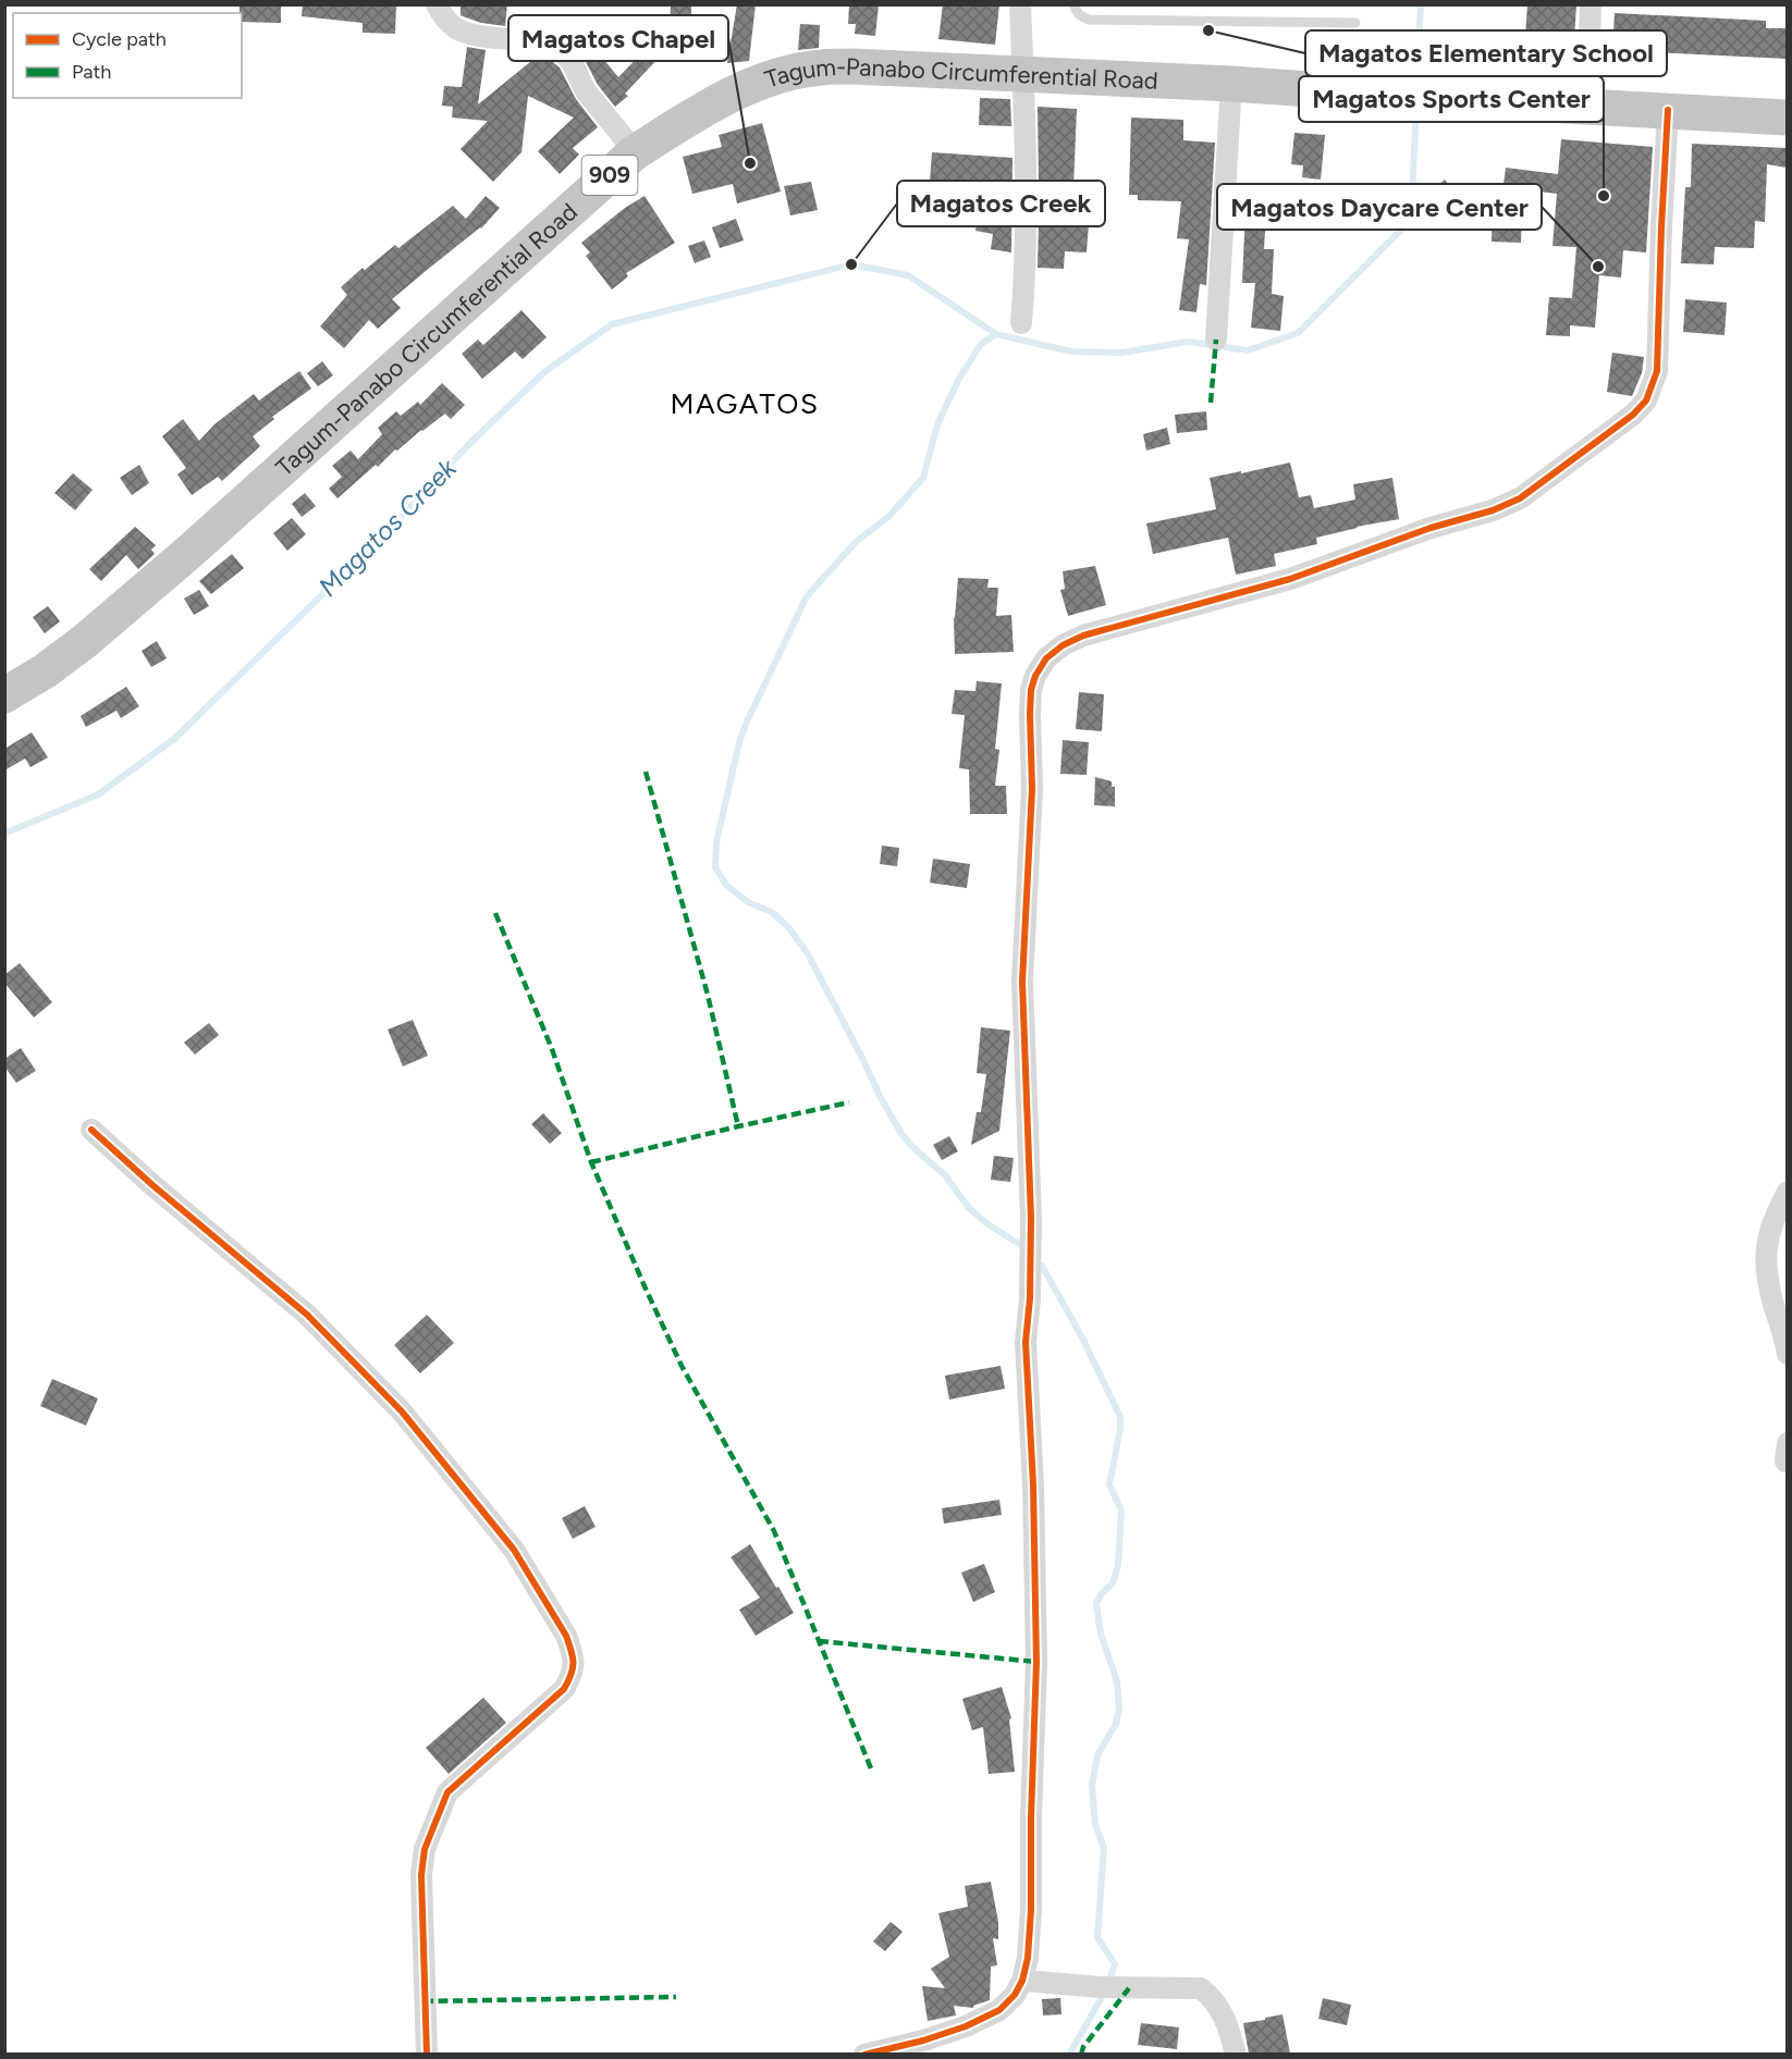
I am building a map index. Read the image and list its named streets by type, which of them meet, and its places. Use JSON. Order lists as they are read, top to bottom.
{
  "streets": {
    "highway": ["Tagum-Panabo Circumferential Road", "909"]
  },
  "districts": ["MAGATOS"],
  "water": ["Magatos Creek"],
  "places": [
    "Magatos Elementary School",
    "Magatos Chapel",
    "Magatos Sports Center",
    "Magatos Creek",
    "Magatos Daycare Center"
  ],
  "legend": ["Cycle path", "Path"]
}
